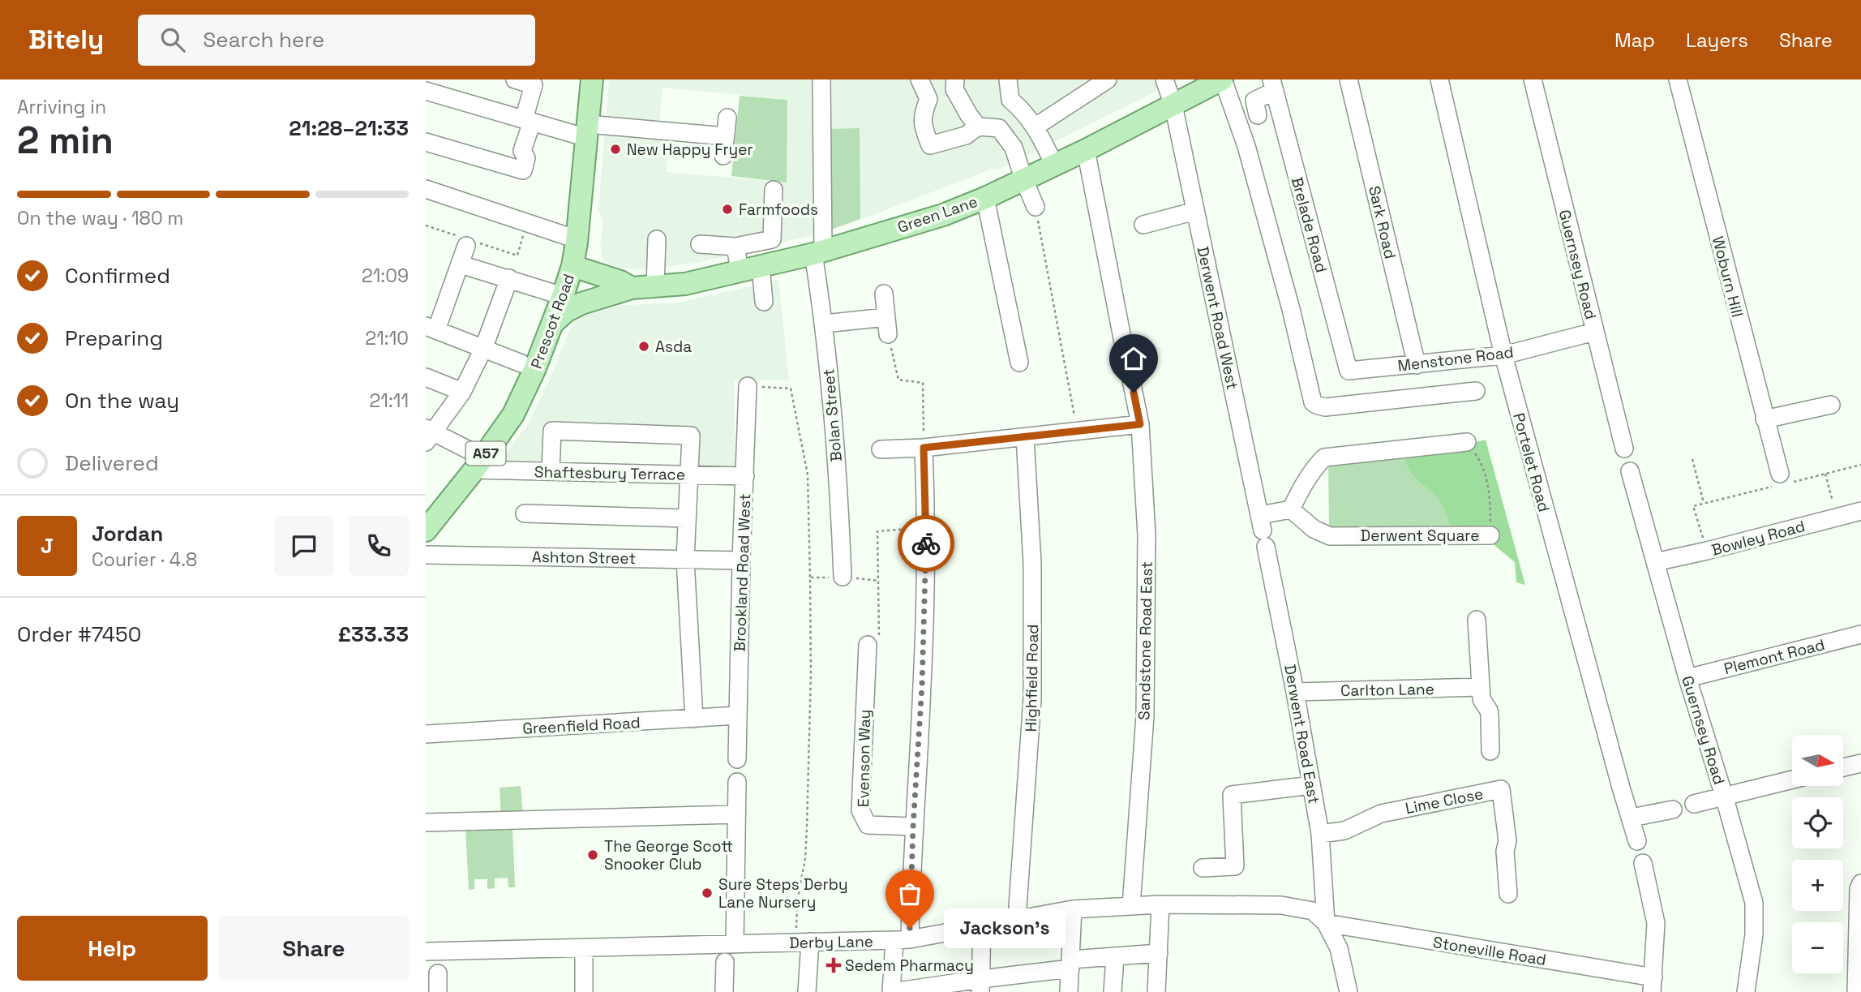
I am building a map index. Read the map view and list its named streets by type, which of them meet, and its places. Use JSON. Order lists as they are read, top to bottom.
{
  "streets": {
    "main road": ["Green Lane", "Prescot Road", "A57"],
    "street": [
      "Sark Road",
      "Brelade Road",
      "Guernsey Road",
      "Woburn Hill",
      "Derwent Road West",
      "Menstone Road",
      "Bolan Street",
      "Portelet Road",
      "Shaftesbury Terrace",
      "Derwent Square",
      "Bowley Road",
      "Ashton Street",
      "Brookland Road West",
      "Sandstone Road East",
      "Plemont Road",
      "Highfield Road",
      "Carlton Lane",
      "Greenfield Road",
      "Derwent Road East",
      "Evenson Way",
      "Lime Close",
      "Derby Lane",
      "Stoneville Road"
    ]
  },
  "crossings": [
    ["Green Lane", "Derwent Road West"],
    ["Green Lane", "Prescot Road"],
    ["Green Lane", "Bolan Street"],
    ["Green Lane", "Sandstone Road East"],
    ["Sark Road", "Menstone Road"],
    ["Brelade Road", "Menstone Road"],
    ["Guernsey Road", "Menstone Road"],
    ["Guernsey Road", "Bowley Road"],
    ["Guernsey Road", "Plemont Road"],
    ["Derwent Road West", "Derwent Road East"],
    ["Prescot Road", "Shaftesbury Terrace"],
    ["Menstone Road", "Portelet Road"],
    ["Shaftesbury Terrace", "Brookland Road West"],
    ["Ashton Street", "Brookland Road West"],
    ["Brookland Road West", "Greenfield Road"],
    ["Sandstone Road East", "Derby Lane"],
    ["Highfield Road", "Derby Lane"],
    ["Carlton Lane", "Derwent Road East"],
    ["Derwent Road East", "Lime Close"],
    ["Derwent Road East", "Derby Lane"],
    ["Derwent Road East", "Stoneville Road"],
    ["Derby Lane", "Stoneville Road"]
  ],
  "places": {
    "other": [
      "New Happy Fryer",
      "Farmfoods",
      "Asda",
      "The George Scott Snooker Club",
      "Sure Steps Derby Lane Nursery",
      "Jackson's"
    ],
    "health": ["Sedem Pharmacy"]
  },
  "north": "right",
  "page": {
    "header": "Bitely",
    "search": "Search here",
    "nav": ["Map", "Layers", "Share"],
    "heading": ["2 min", "Arriving in", "21:28–21:33"],
    "panel": [
      "Jordan",
      "Courier · 4.8",
      "Order #7450",
      "£33.33"
    ],
    "bar": "On the way · 180 m",
    "list": [
      ["Confirmed", "21:09"],
      ["Preparing", "21:10"],
      ["On the way", "21:11"],
      "Delivered"
    ],
    "round": "J",
    "map_buttons": ["+", "−"],
    "buttons": ["Help", "Share"],
    "bubble": "Jackson's"
  }
}
